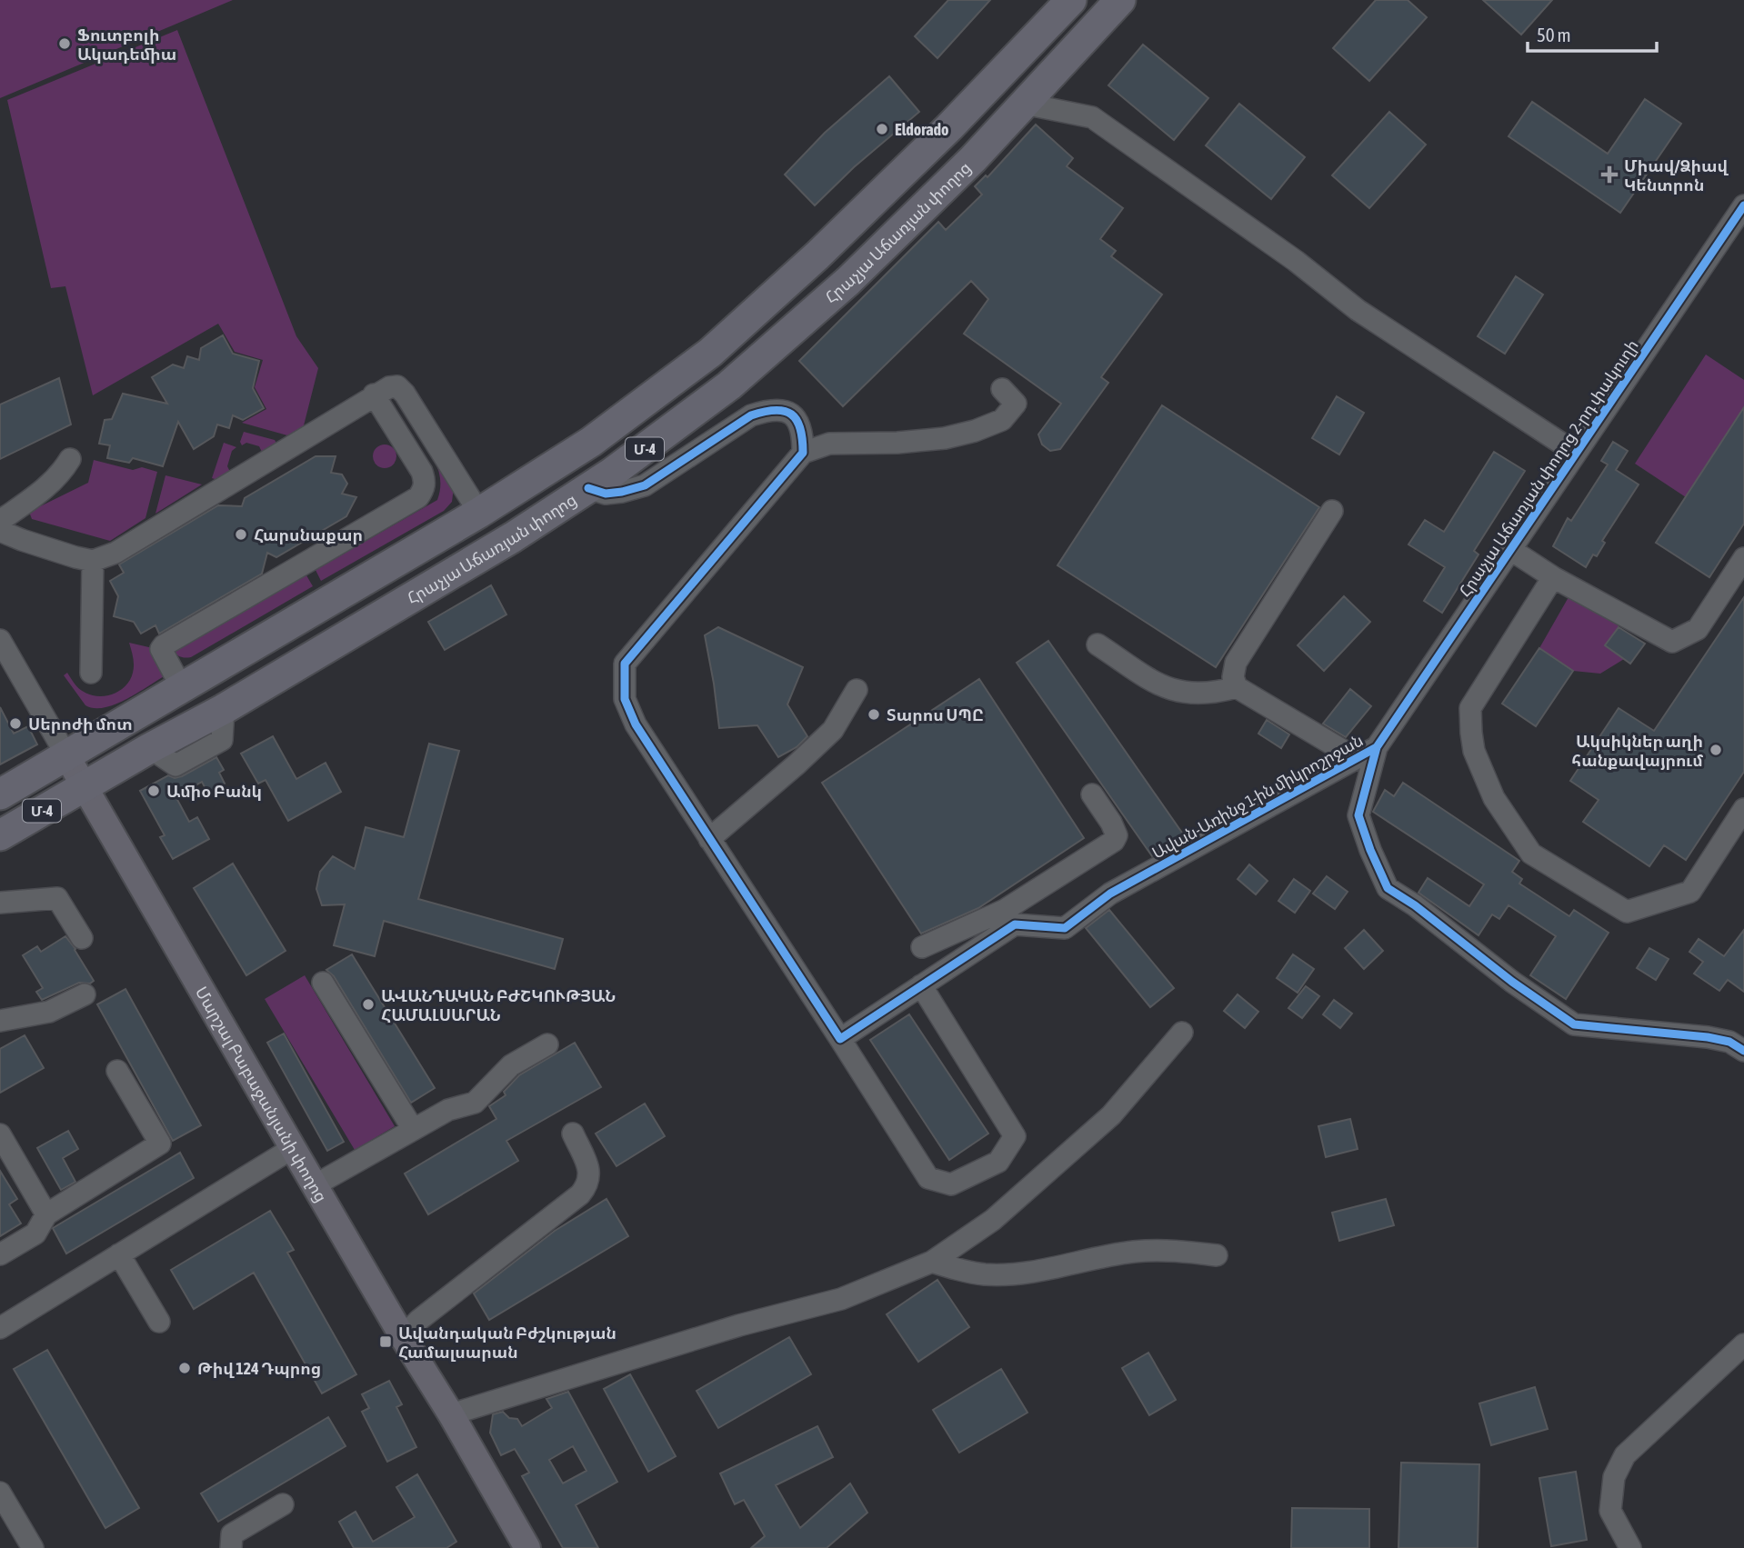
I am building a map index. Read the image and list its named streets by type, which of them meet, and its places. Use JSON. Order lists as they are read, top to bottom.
{
  "streets": {
    "highway": ["Հրաչյա Աճառյան փողոց", "Մ-4"],
    "main road": ["Մարշալ Բաբաջանյանի փողոց"],
    "street": ["Հրաչյա Աճառյան փողոց 2-րդ փակուղի", "Ավան-Առինջ 1-ին միկրոշրջան"]
  },
  "crossings": [
    ["Հրաչյա Աճառյան փողոց", "Մարշալ Բաբաջանյանի փողոց"],
    ["Մ-4", "Մարշալ Բաբաջանյանի փողոց"],
    ["Հրաչյա Աճառյան փողոց 2-րդ փակուղի", "Ավան-Առինջ 1-ին միկրոշրջան"]
  ],
  "places": {
    "other": [
      "Ֆուտբոլի Ակադեմիա",
      "Eldorado",
      "Հարսնաքար",
      "Տարոս ՍՊԸ",
      "Սերոժի մոտ",
      "Ակսիկներ աղի հանքավայրում",
      "Ամիօ Բանկ",
      "ԱՎԱՆԴԱԿԱՆ ԲԺՇԿՈՒԹՅԱՆ ՀԱՄԱԼՍԱՐԱՆ",
      "Թիվ 124 Դպրոց"
    ],
    "health": ["Միավ/Ձիավ Կենտրոն"],
    "transit": ["Ավանդական Բժշկության Համալսարան"]
  },
  "scale_bar": "50 m"
}
